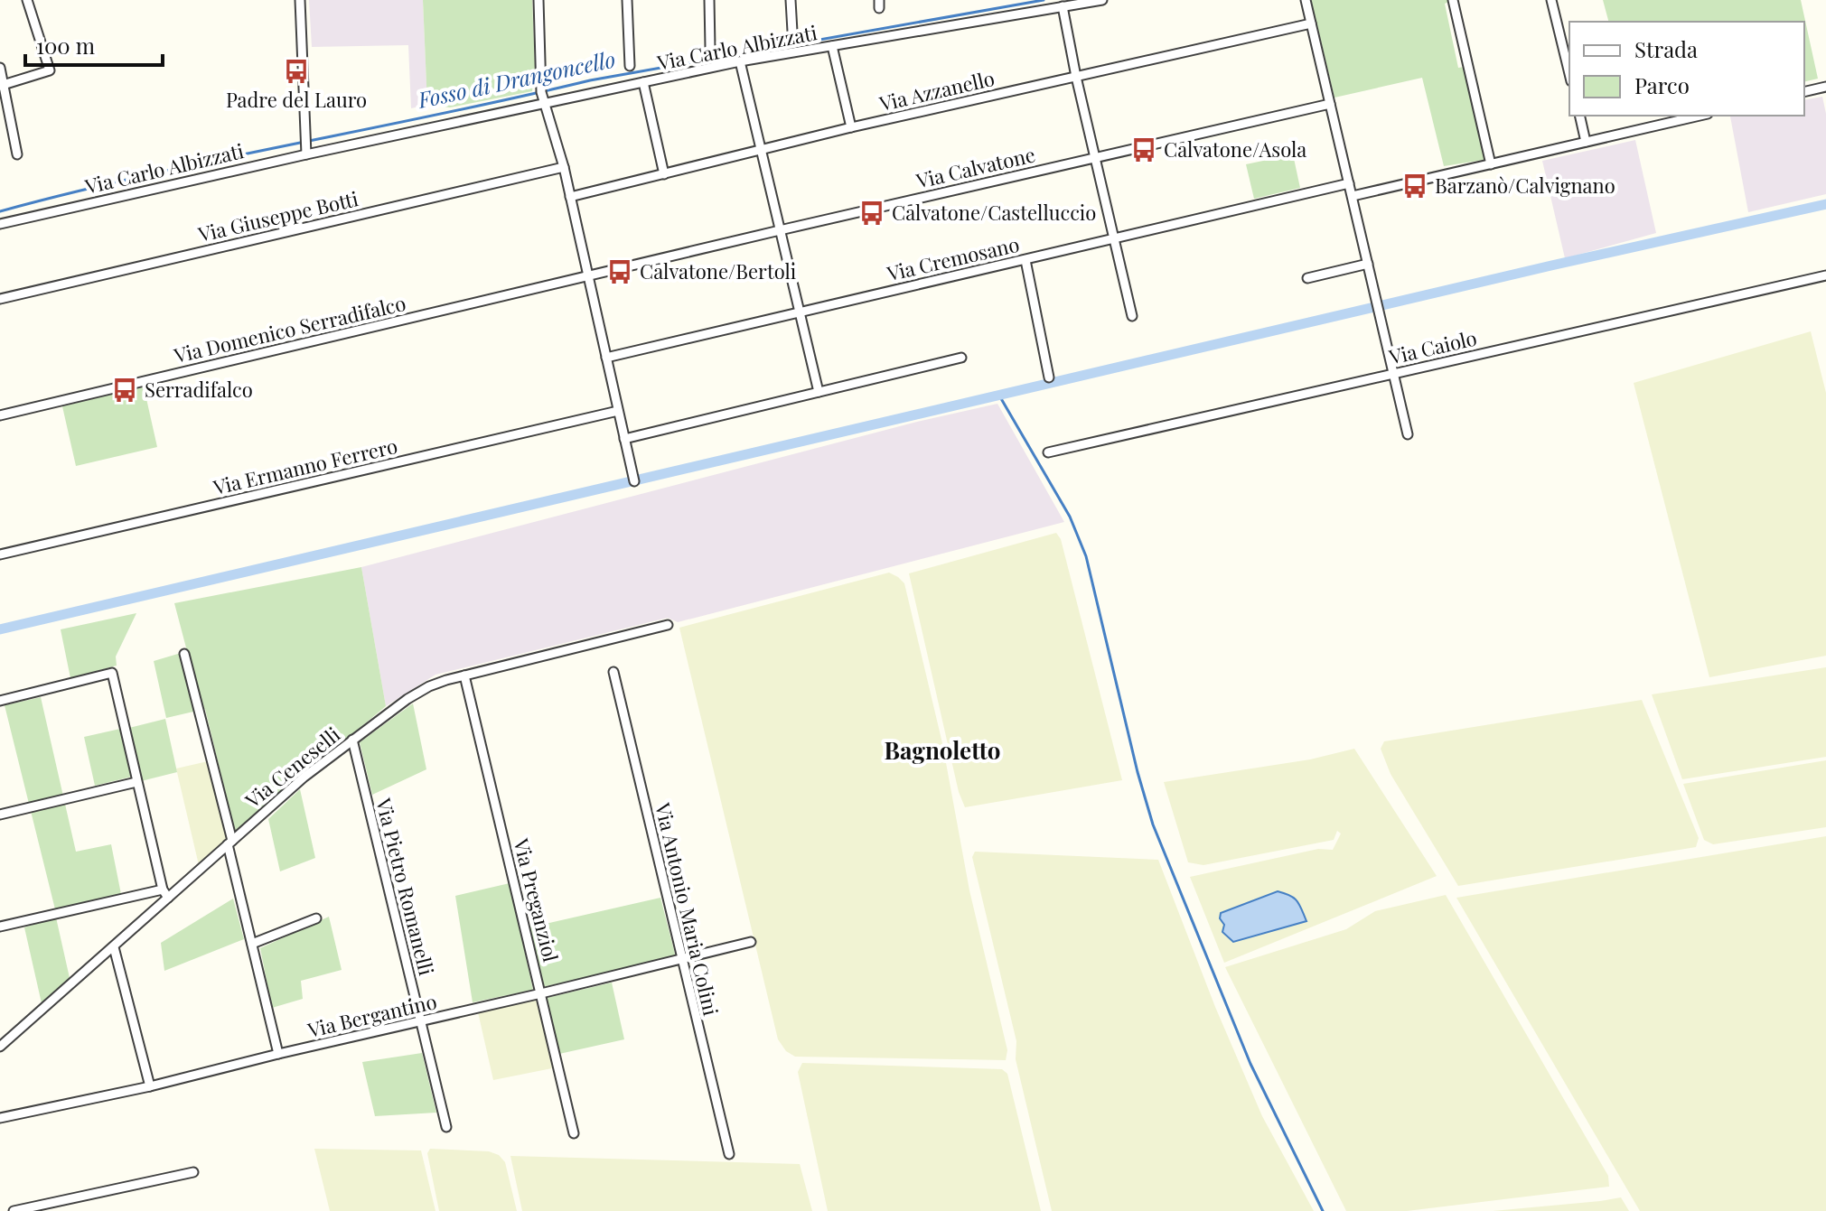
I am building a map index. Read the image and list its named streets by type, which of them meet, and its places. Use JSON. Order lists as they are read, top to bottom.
{
  "streets": {
    "street": [
      "Via Carlo Albizzati",
      "Via Azzanello",
      "Via Calvatone",
      "Via Giuseppe Botti",
      "Via Cremosano",
      "Via Domenico Serradifalco",
      "Via Caiolo",
      "Via Ermanno Ferrero",
      "Via Ceneselli",
      "Via Pietro Romanelli",
      "Via Preganziol",
      "Via Antonio Maria Colini",
      "Via Bergantino"
    ]
  },
  "crossings": [
    ["Via Calvatone", "Via Domenico Serradifalco"],
    ["Via Ceneselli", "Via Pietro Romanelli"],
    ["Via Ceneselli", "Via Preganziol"],
    ["Via Pietro Romanelli", "Via Bergantino"],
    ["Via Preganziol", "Via Bergantino"],
    ["Via Antonio Maria Colini", "Via Bergantino"]
  ],
  "districts": ["Bagnoletto"],
  "water": ["Fosso di Drangoncello"],
  "places": {
    "bus stop": [
      "Padre del Lauro",
      "Calvatone/Asola",
      "Barzanò/Calvignano",
      "Calvatone/Castelluccio",
      "Calvatone/Bertoli",
      "Serradifalco"
    ]
  },
  "legend": ["Strada", "Parco"],
  "scale_bar": "100 m"
}
